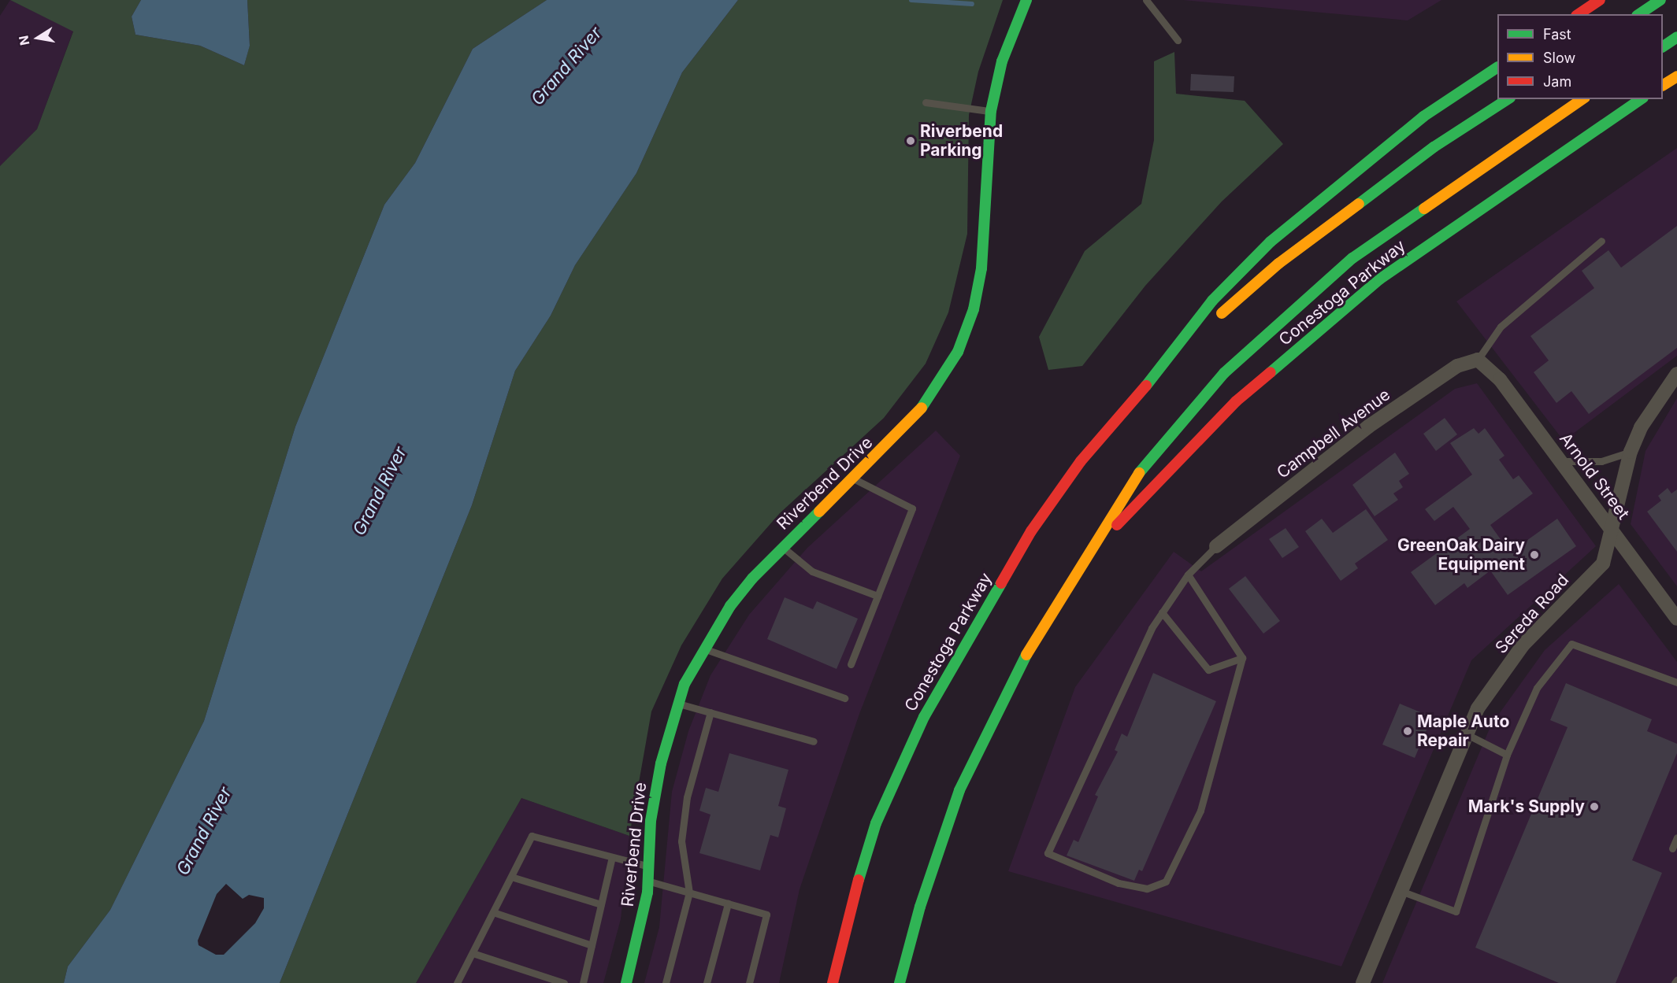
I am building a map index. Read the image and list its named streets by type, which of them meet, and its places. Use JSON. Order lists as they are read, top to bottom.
{
  "streets": {
    "main road": ["Conestoga Parkway", "Riverbend Drive"],
    "street": ["Campbell Avenue", "Arnold Street", "Sereda Road"]
  },
  "crossings": [
    ["Campbell Avenue", "Arnold Street"],
    ["Arnold Street", "Sereda Road"]
  ],
  "water": ["Grand River"],
  "places": [
    "Riverbend Parking",
    "GreenOak Dairy Equipment",
    "Maple Auto Repair",
    "Mark's Supply"
  ],
  "legend": ["Fast", "Slow", "Jam"],
  "north": "left"
}
